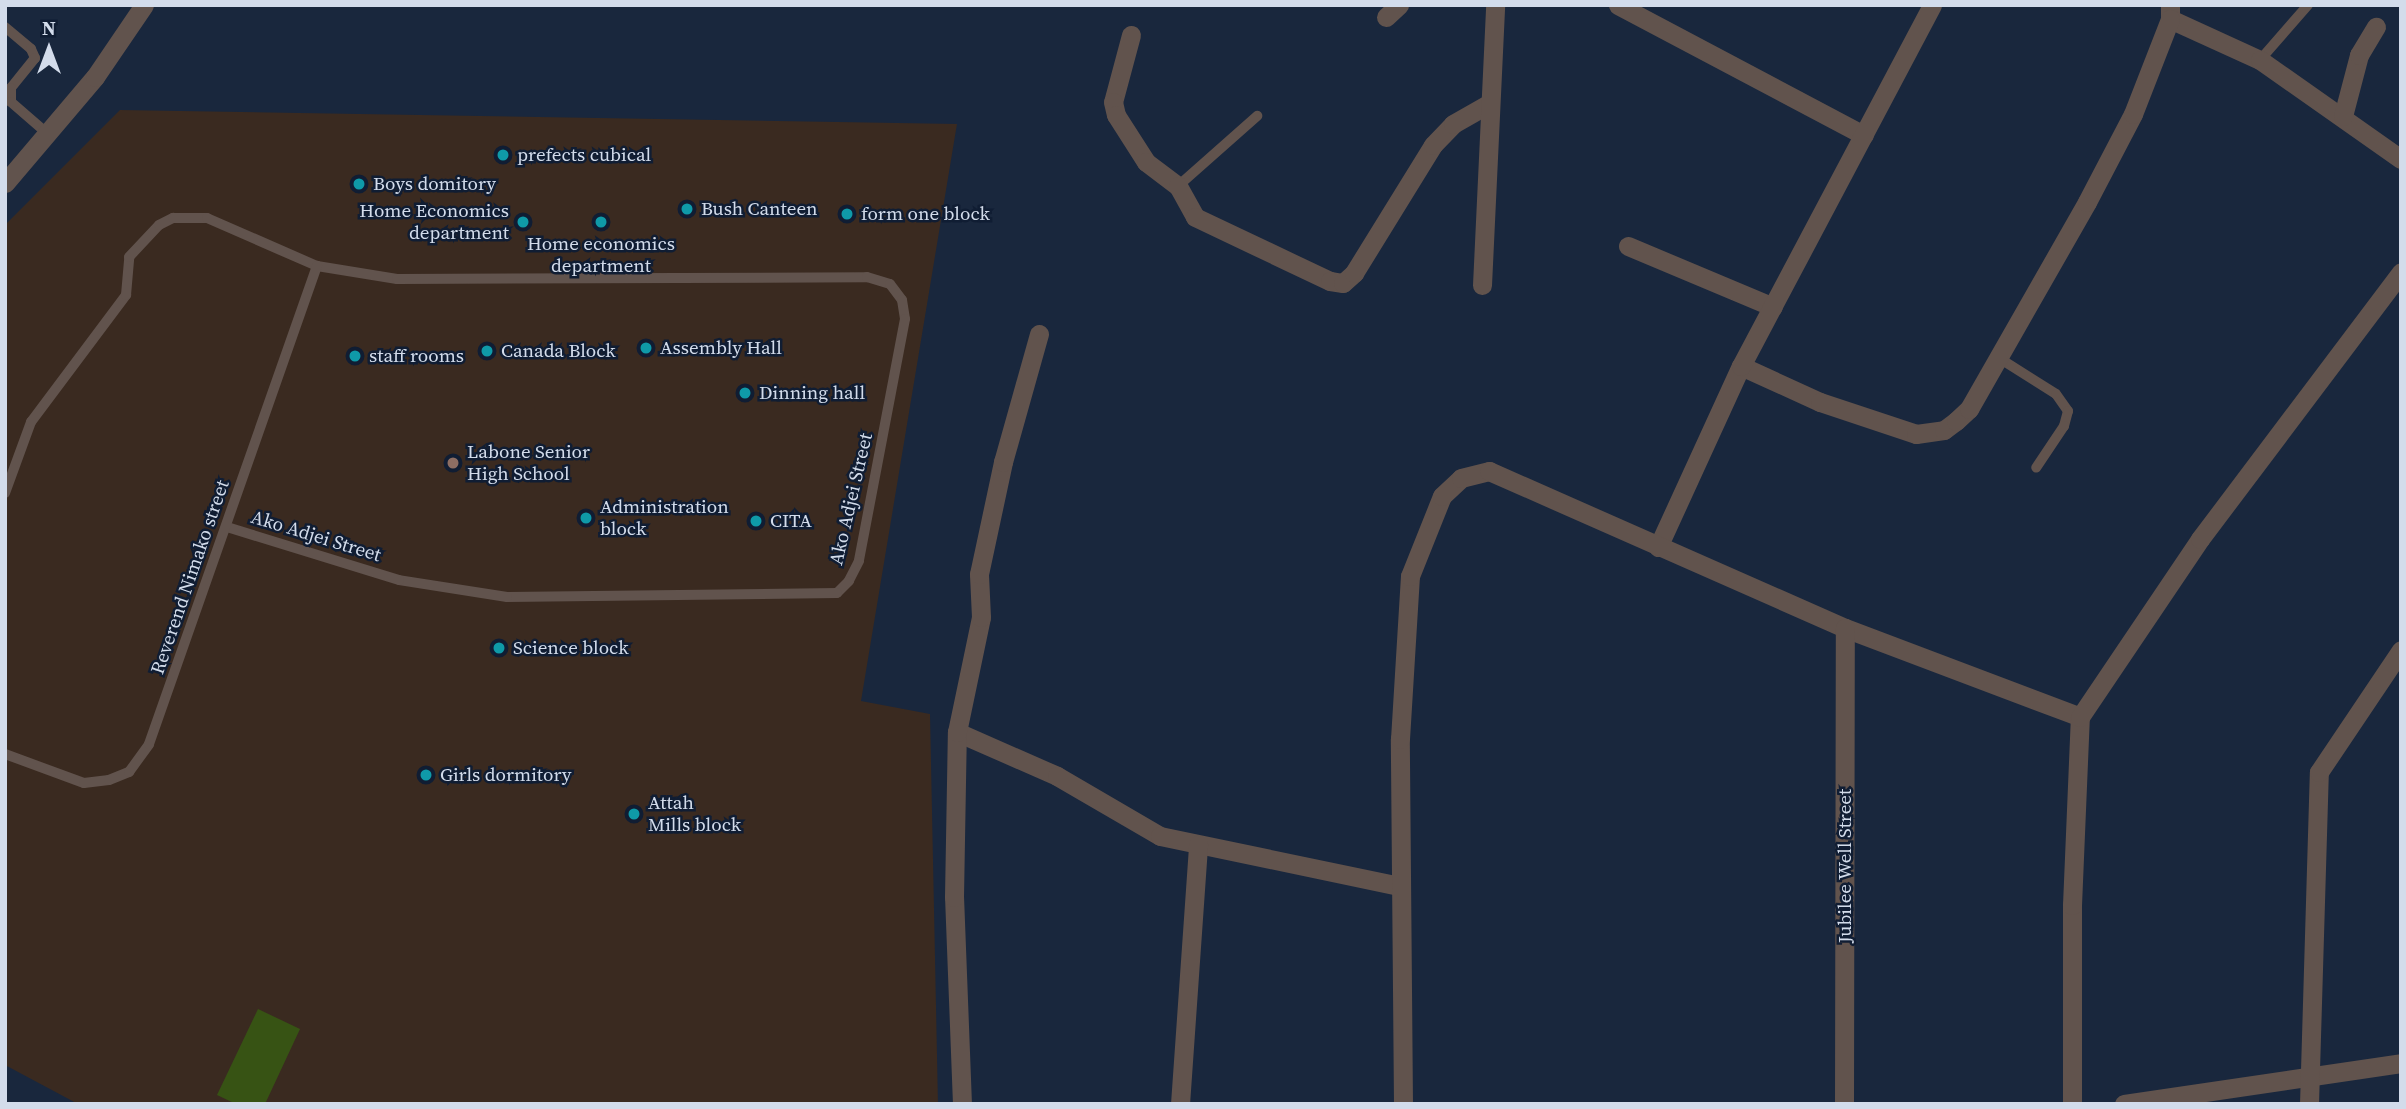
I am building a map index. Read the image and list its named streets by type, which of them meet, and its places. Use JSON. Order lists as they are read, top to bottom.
{
  "streets": {
    "street": ["Jubilee Well Street"],
    "lane": ["Ako Adjei Street", "Reverend Nimako street"]
  },
  "crossings": [
    ["Ako Adjei Street", "Reverend Nimako street"]
  ],
  "places": [
    "prefects cubical",
    "Boys domitory",
    "Bush Canteen",
    "form one block",
    "Home Economics department",
    "Home economics department",
    "Assembly Hall",
    "Canada Block",
    "staff rooms",
    "Dinning hall",
    "Labone Senior High School",
    "Administration block",
    "CITA",
    "Science block",
    "Girls dormitory",
    "Attah Mills block"
  ],
  "north": "top"
}
